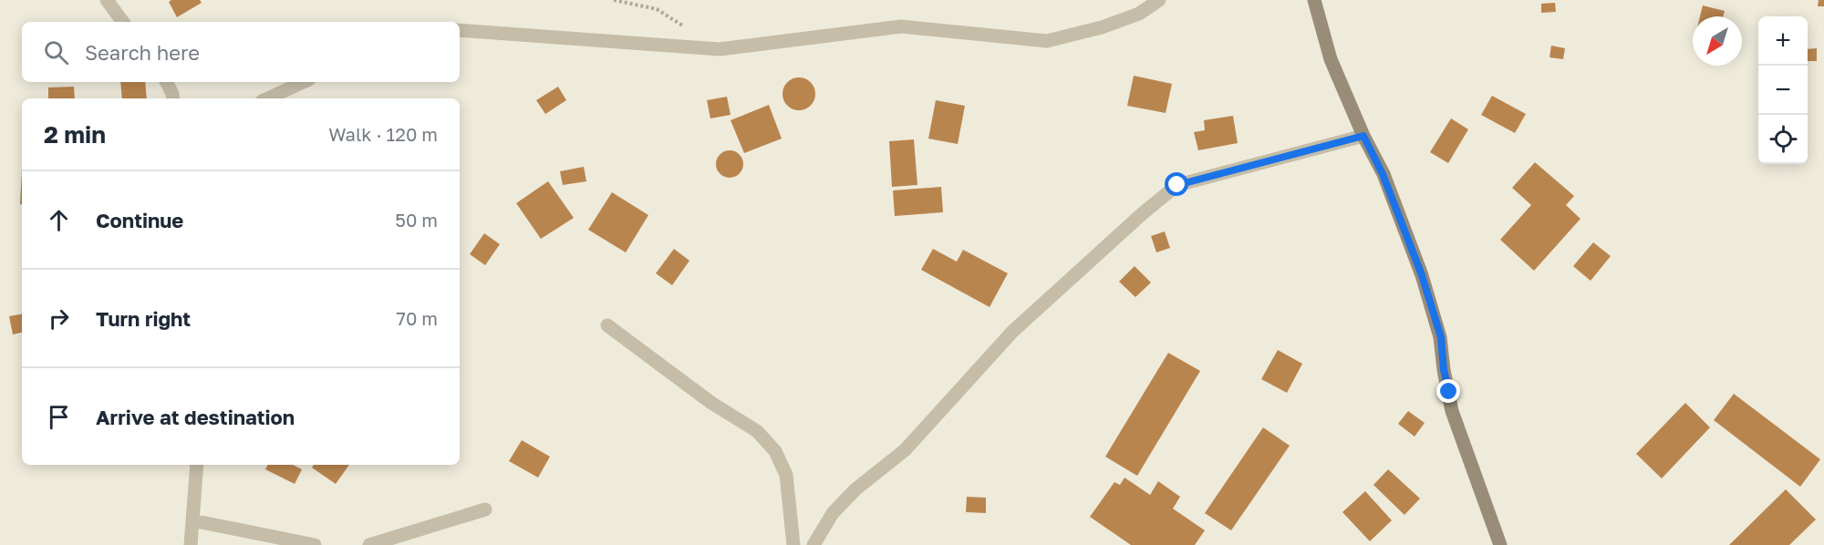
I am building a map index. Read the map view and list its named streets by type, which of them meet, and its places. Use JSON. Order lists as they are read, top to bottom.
{
  "north": "bottom left",
  "page": {
    "map_buttons": ["+", "−"],
    "search": "Search here",
    "heading": ["2 min", "Walk · 120 m"],
    "list": [
      ["Continue", "50 m"],
      ["Turn right", "70 m"],
      "Arrive at destination"
    ]
  }
}
